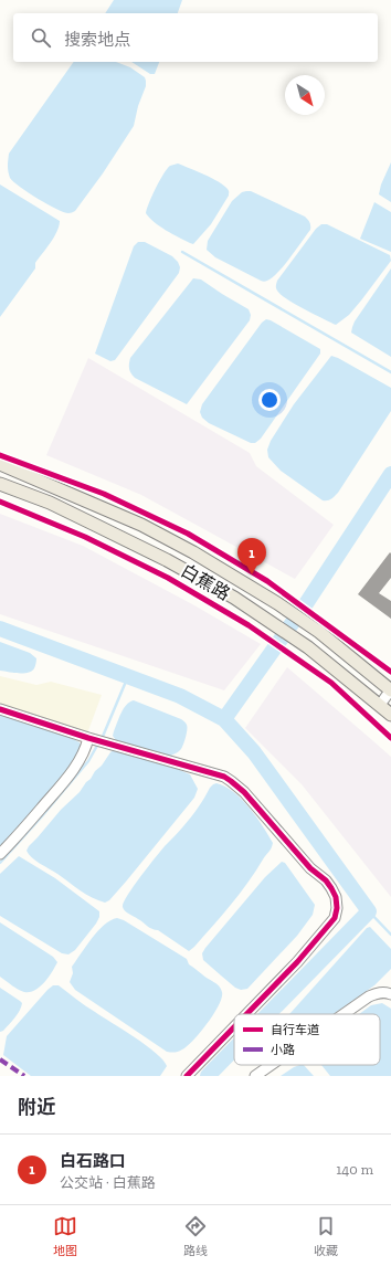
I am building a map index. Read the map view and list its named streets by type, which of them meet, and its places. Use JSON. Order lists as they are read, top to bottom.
{
  "streets": {
    "main road": ["白蕉路"]
  },
  "legend": ["自行车道", "小路"],
  "north": "bottom right",
  "page": {
    "search": "搜索地点",
    "pins": "1",
    "heading": "附近",
    "list": [
      {
        "mark": "1",
        "name": "白石路口",
        "note": "公交站 · 白蕉路",
        "value": "140 m"
      }
    ],
    "nav": ["地图", "路线", "收藏"]
  }
}
